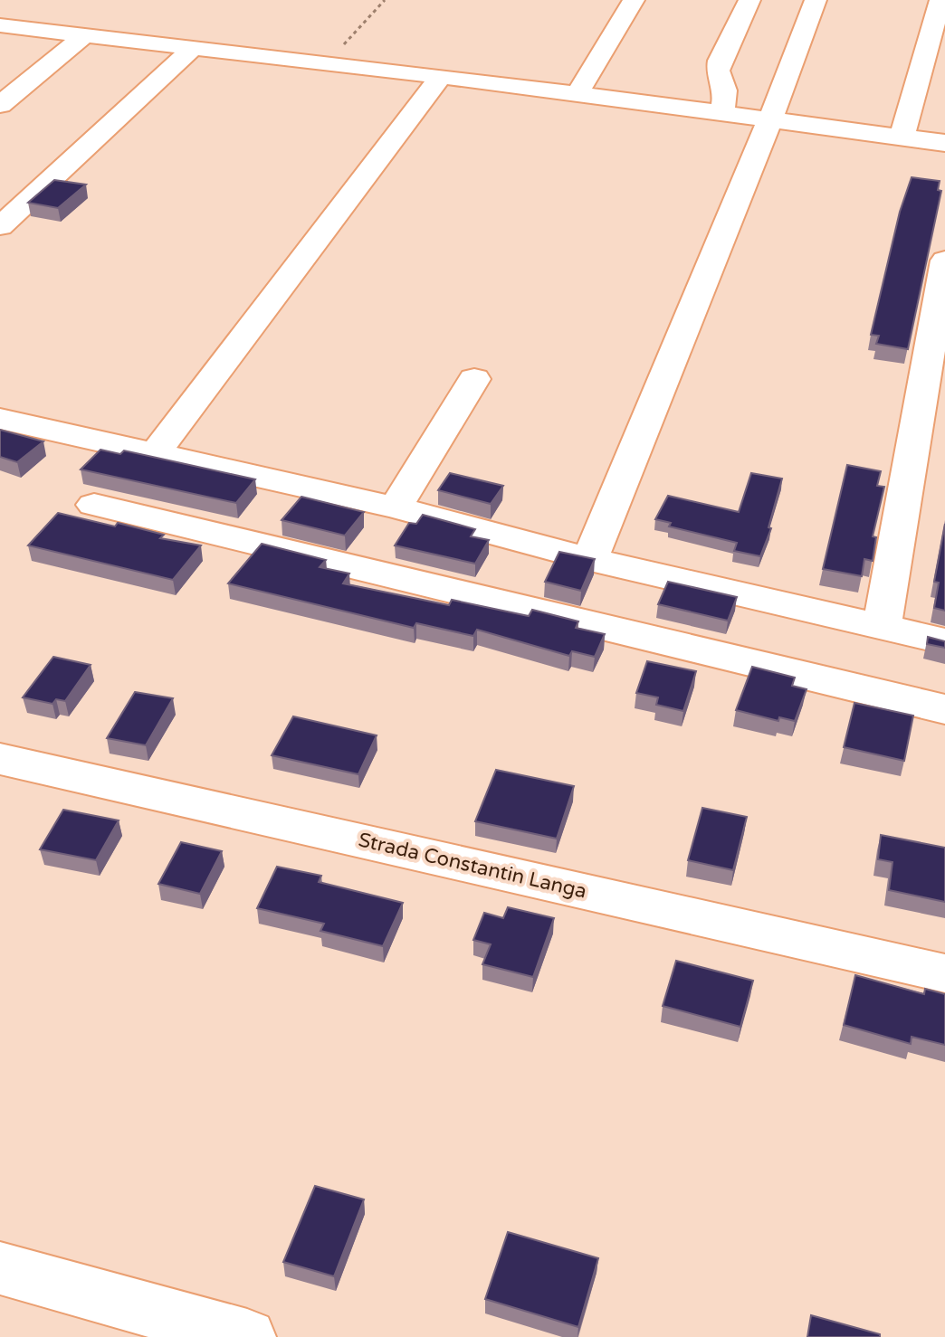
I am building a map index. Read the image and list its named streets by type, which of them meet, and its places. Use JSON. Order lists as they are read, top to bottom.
{
  "streets": {
    "street": ["Strada Constantin Langa"]
  }
}
